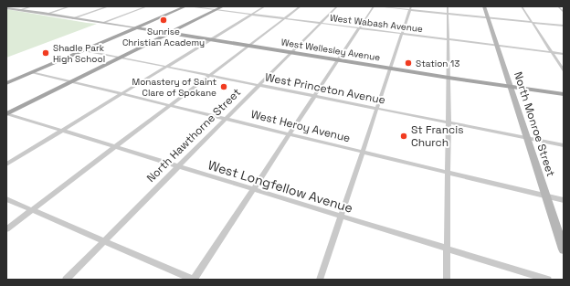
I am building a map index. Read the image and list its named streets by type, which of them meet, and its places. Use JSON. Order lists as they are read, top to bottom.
{
  "streets": {
    "main road": ["West Wellesley Avenue", "North Monroe Street"],
    "street": [
      "West Wabash Avenue",
      "West Princeton Avenue",
      "West Heroy Avenue",
      "North Hawthorne Street",
      "West Longfellow Avenue"
    ]
  },
  "crossings": [
    ["West Wabash Avenue", "North Monroe Street"],
    ["West Wabash Avenue", "North Hawthorne Street"],
    ["West Wellesley Avenue", "North Monroe Street"],
    ["West Wellesley Avenue", "North Hawthorne Street"],
    ["West Princeton Avenue", "North Monroe Street"],
    ["West Princeton Avenue", "North Hawthorne Street"],
    ["North Monroe Street", "West Heroy Avenue"],
    ["West Heroy Avenue", "North Hawthorne Street"],
    ["North Hawthorne Street", "West Longfellow Avenue"]
  ],
  "places": [
    "Sunrise Christian Academy",
    "Shadle Park High School",
    "Station 13",
    "Monastery of Saint Clare of Spokane",
    "St Francis Church"
  ]
}
